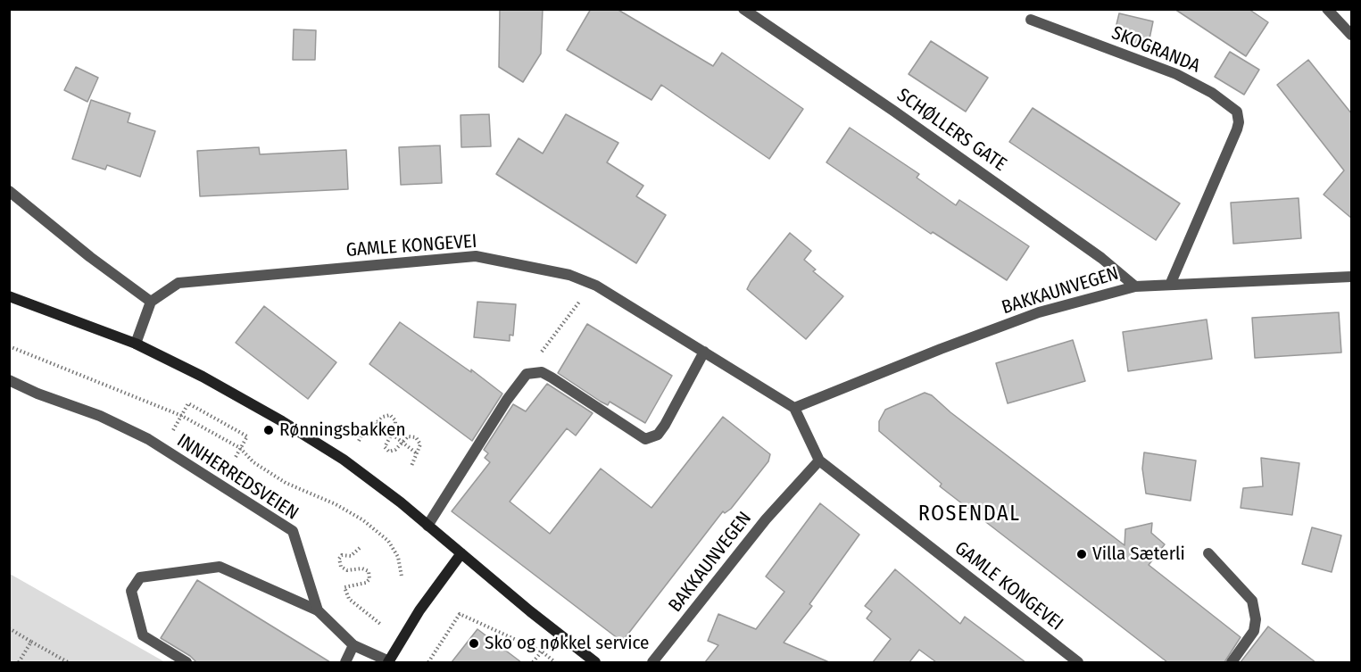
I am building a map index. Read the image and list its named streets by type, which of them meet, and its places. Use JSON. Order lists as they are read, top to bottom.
{
  "streets": {
    "street": [
      "SKOGRANDA",
      "SCHØLLERS GATE",
      "GAMLE KONGEVEI",
      "BAKKAUNVEGEN",
      "INNHERREDSVEIEN"
    ]
  },
  "crossings": [
    ["SKOGRANDA", "BAKKAUNVEGEN"],
    ["SCHØLLERS GATE", "BAKKAUNVEGEN"],
    ["GAMLE KONGEVEI", "BAKKAUNVEGEN"]
  ],
  "districts": ["ROSENDAL"],
  "places": ["Rønningsbakken", "Villa Sæterli", "Sko og nøkkel service"]
}
